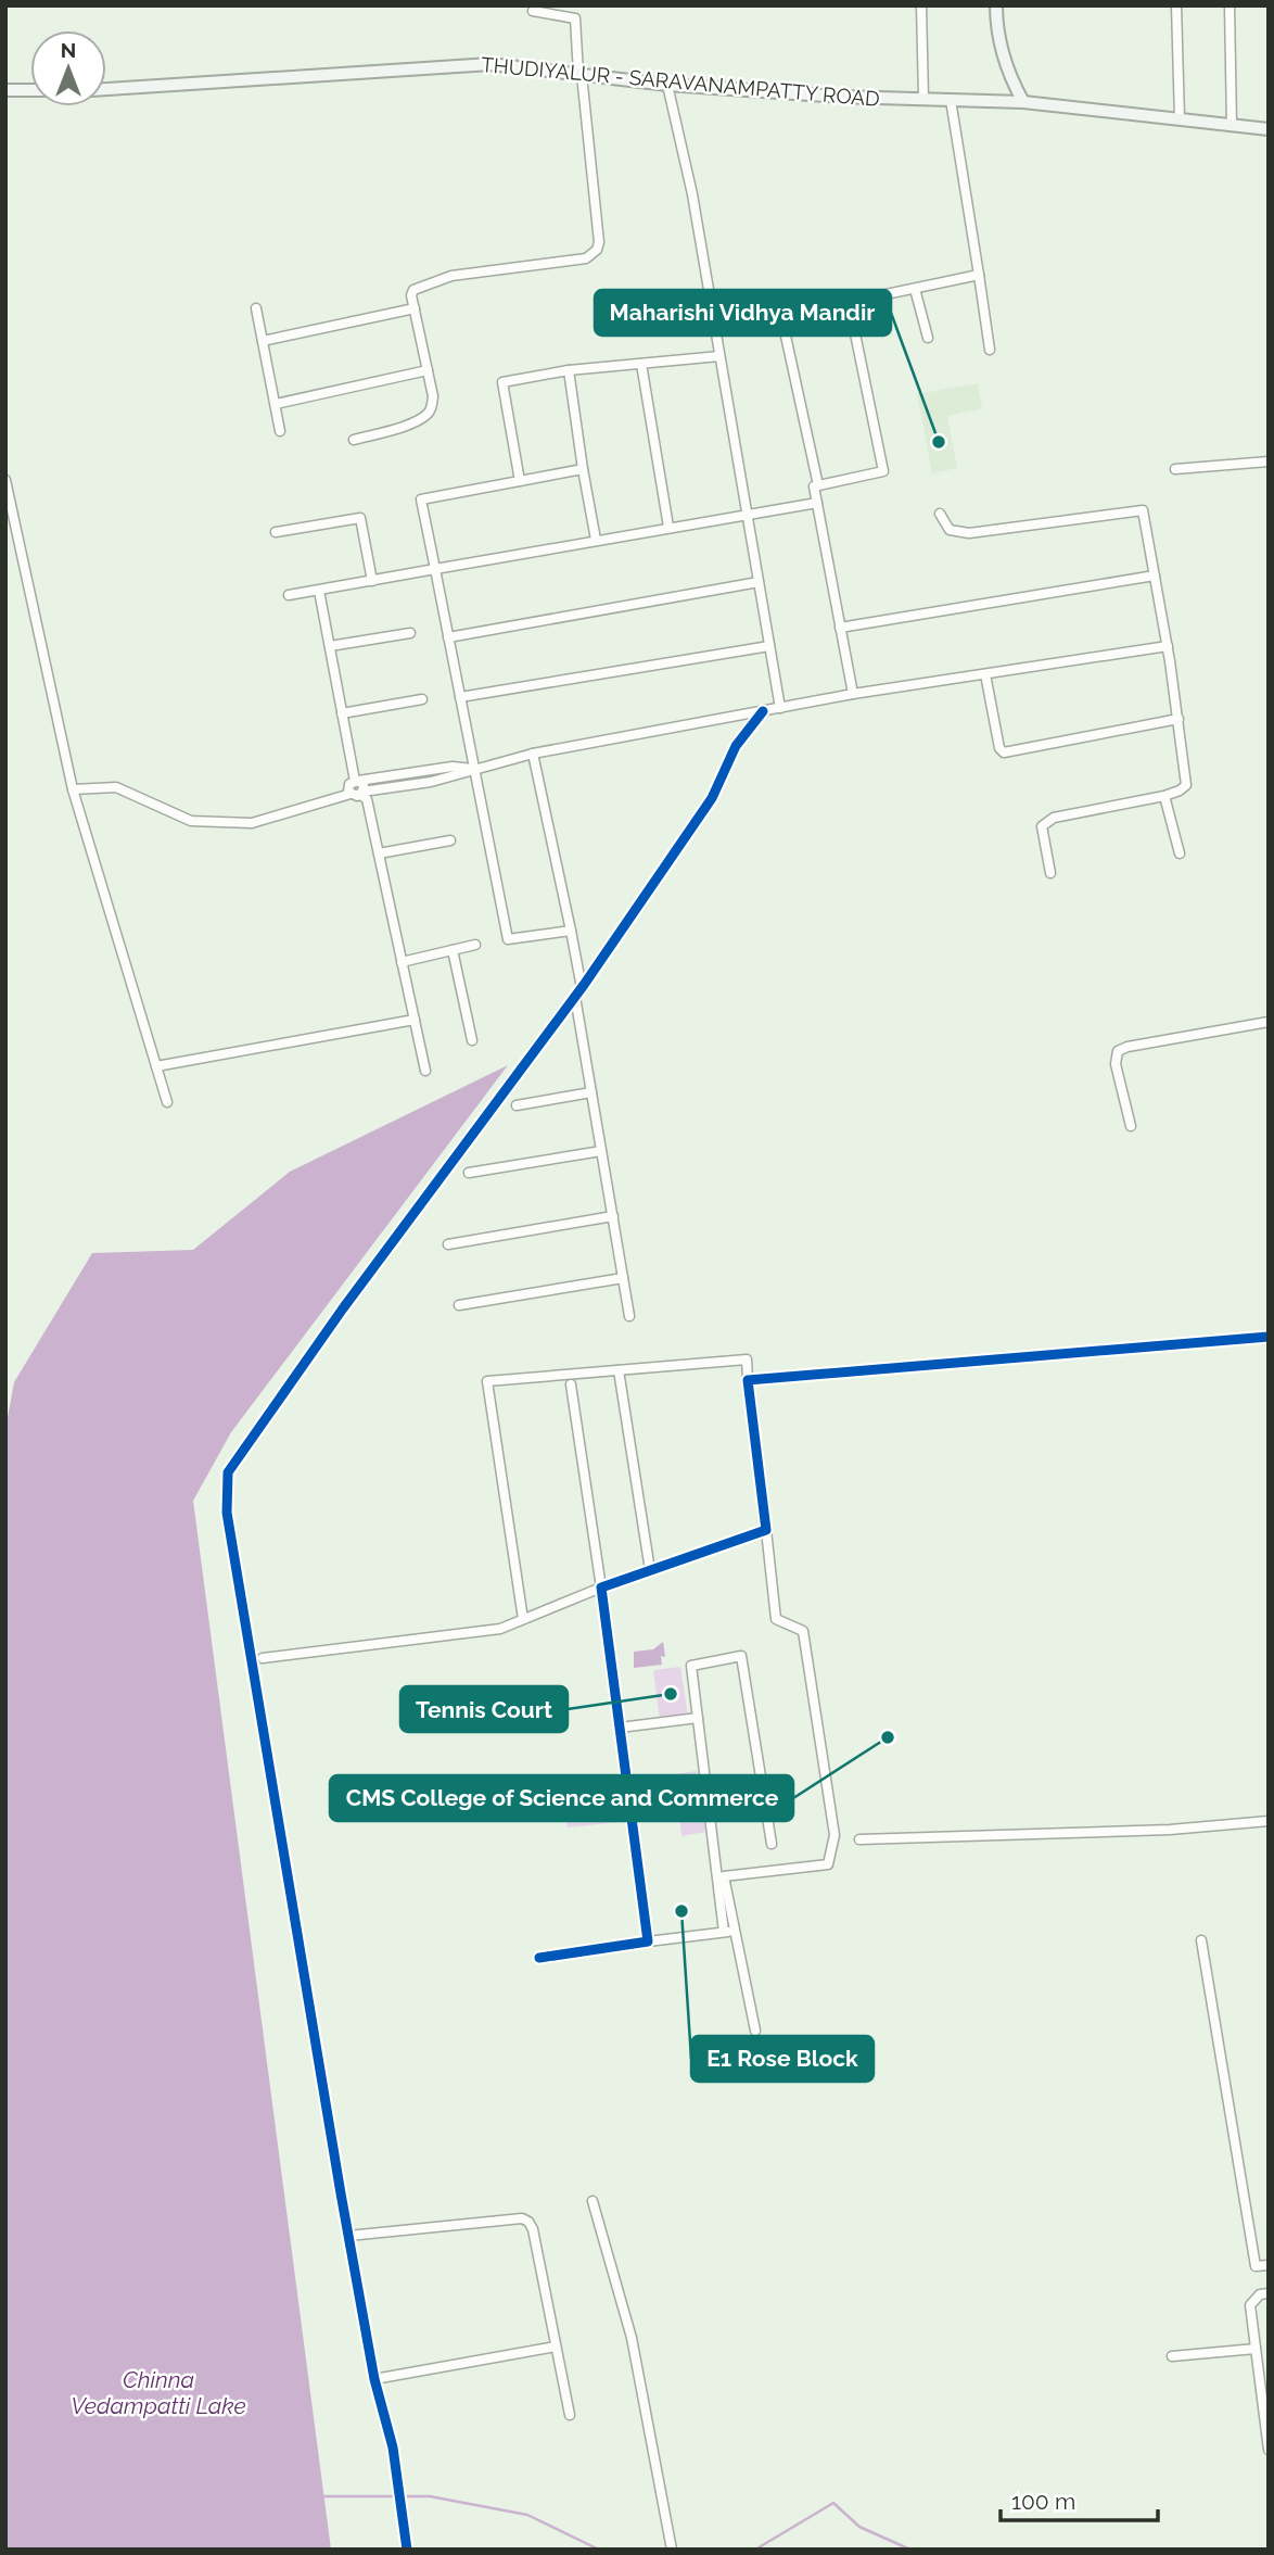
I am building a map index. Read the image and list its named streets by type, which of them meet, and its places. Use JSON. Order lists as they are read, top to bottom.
{
  "streets": {
    "main road": ["THUDIYALUR - SARAVANAMPATTY ROAD"]
  },
  "water": ["Chinna Vedampatti Lake"],
  "places": [
    "Maharishi Vidhya Mandir",
    "Tennis Court",
    "CMS College of Science and Commerce",
    "E1 Rose Block"
  ],
  "scale_bar": "100 m",
  "north": "top"
}
